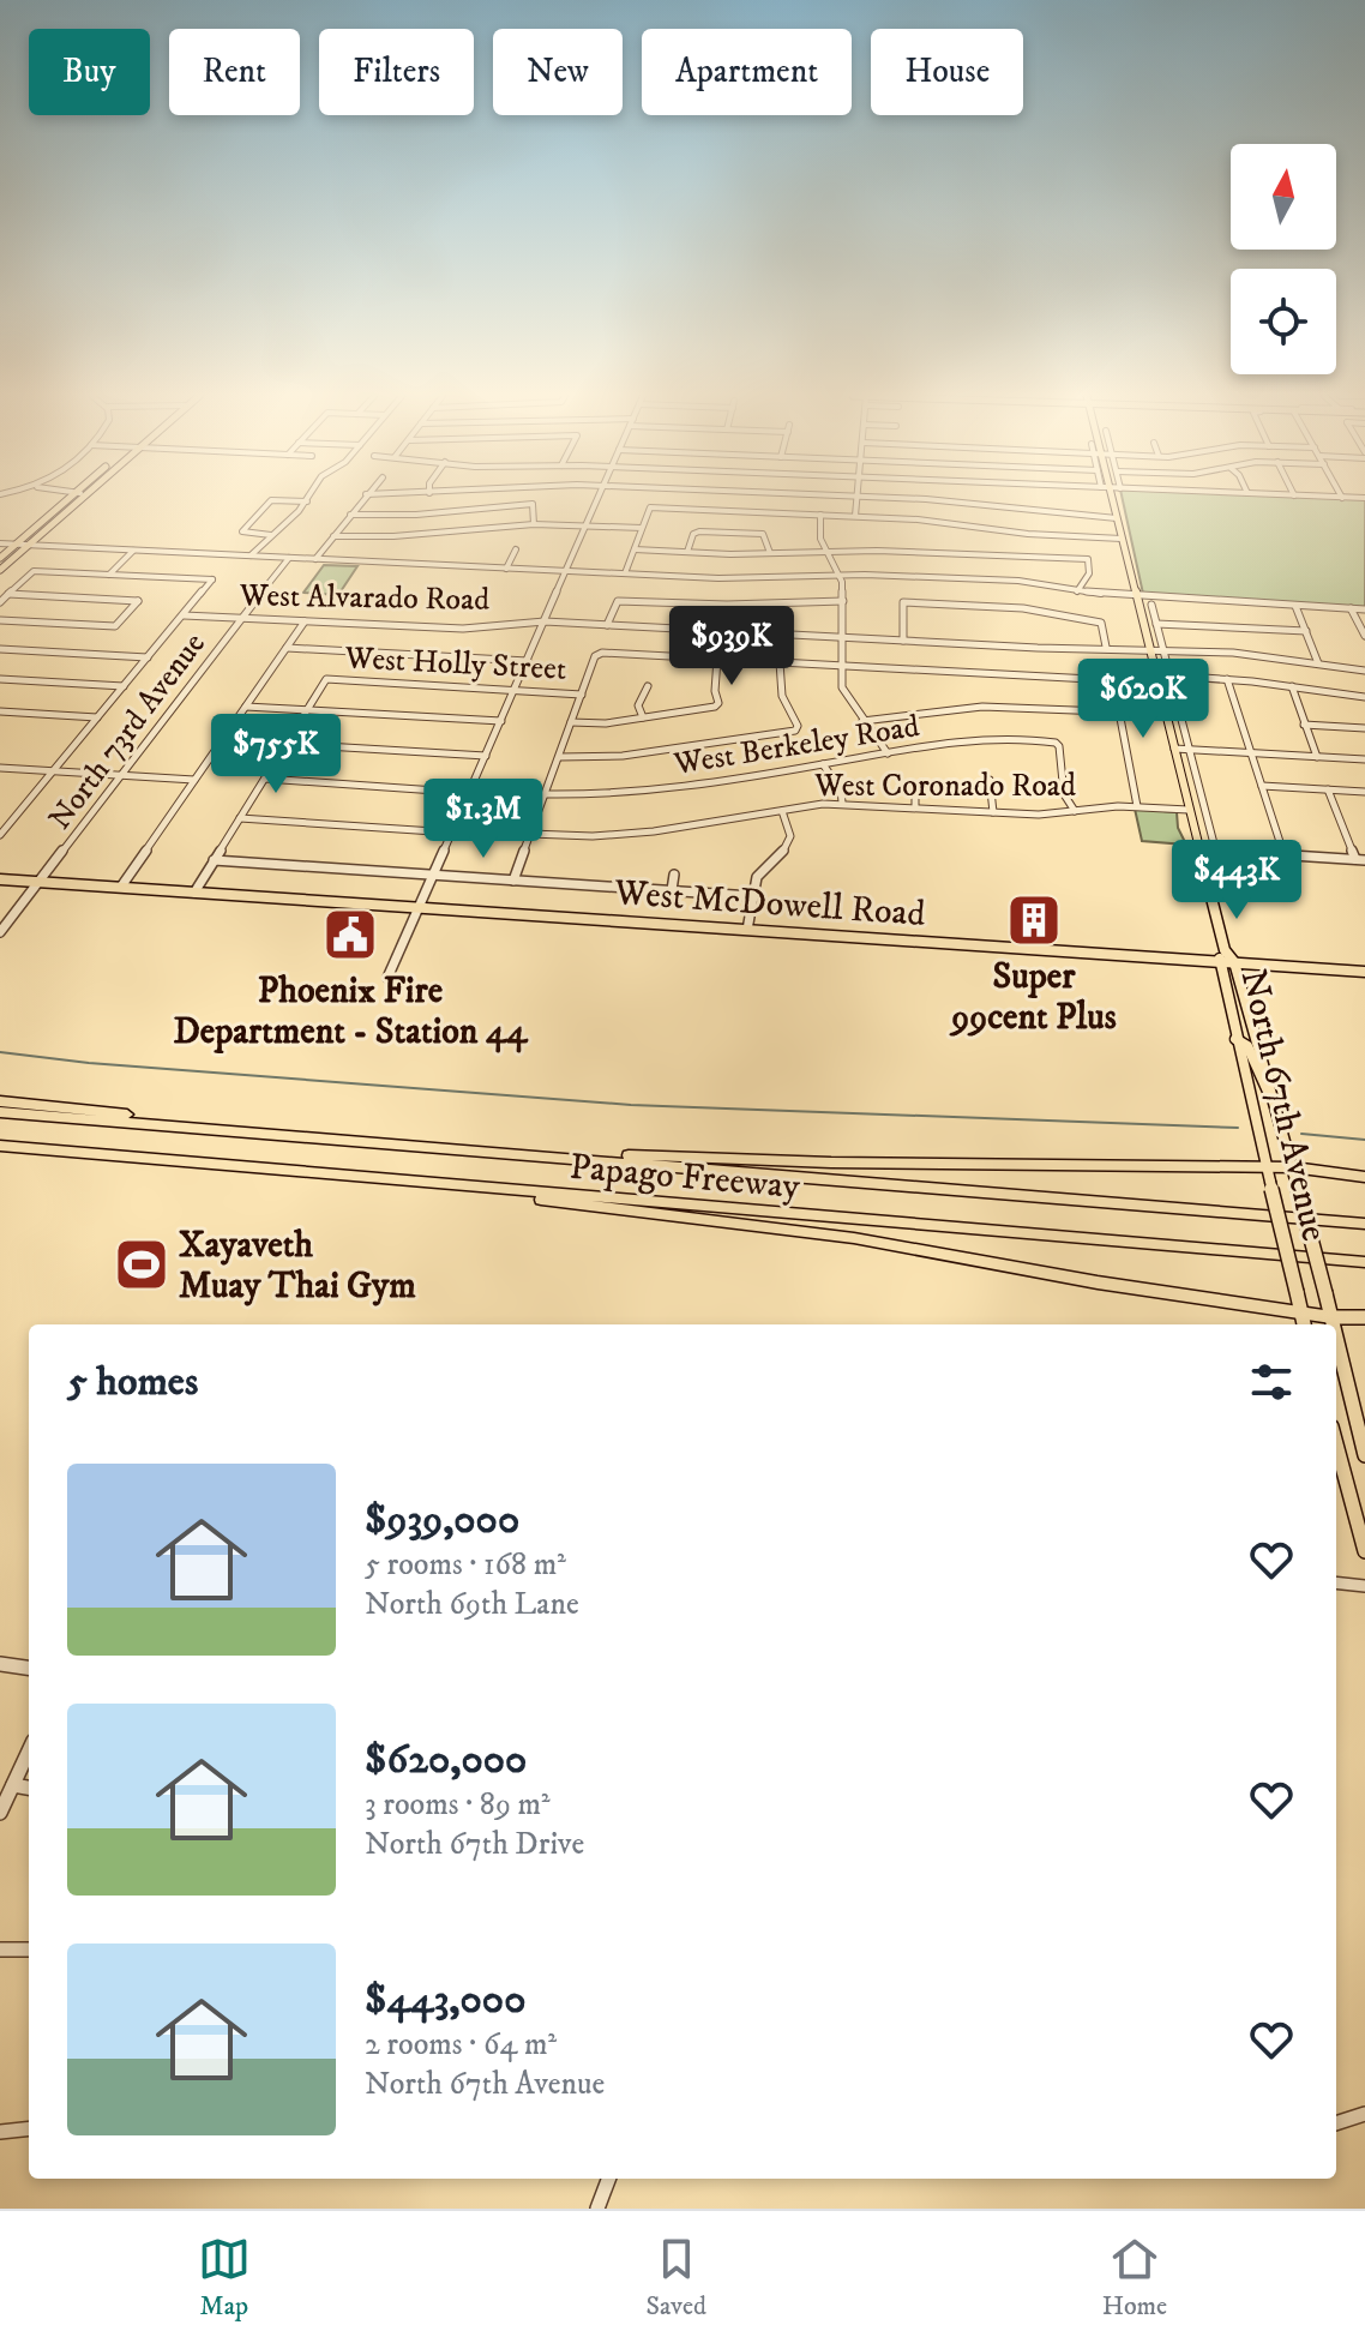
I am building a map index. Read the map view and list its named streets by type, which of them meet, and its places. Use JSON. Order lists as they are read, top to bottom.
{
  "streets": {
    "highway": ["Papago Freeway"],
    "main road": ["West McDowell Road", "North 67th Avenue"],
    "street": [
      "West Alvarado Road",
      "West Holly Street",
      "North 73rd Avenue",
      "West Berkeley Road",
      "West Coronado Road"
    ]
  },
  "crossings": [
    ["West Alvarado Road", "North 73rd Avenue"],
    ["West Alvarado Road", "North 67th Avenue"],
    ["North 73rd Avenue", "West McDowell Road"],
    ["West Berkeley Road", "West Coronado Road"],
    ["West Coronado Road", "North 67th Avenue"],
    ["West McDowell Road", "North 67th Avenue"]
  ],
  "places": {
    "building": ["Super 99cent Plus"],
    "public building": ["Phoenix Fire Department - Station 44"],
    "sports": ["Xayaveth Muay Thai Gym"]
  },
  "north": "top",
  "page": {
    "chip": [
      "Buy",
      "Rent",
      "Filters",
      "New",
      "Apartment",
      "House"
    ],
    "price": [
      "$939K",
      "$620K",
      "$755K",
      "$1.3M",
      "$443K"
    ],
    "heading": "5 homes",
    "list": [
      {
        "name": "$939,000",
        "note": "5 rooms · 168 m² · North 69th Lane"
      },
      {
        "name": "$620,000",
        "note": "3 rooms · 89 m² · North 67th Drive"
      },
      {
        "name": "$443,000",
        "note": "2 rooms · 64 m² · North 67th Avenue"
      }
    ],
    "tabs": ["Map", "Saved", "Home"]
  }
}
